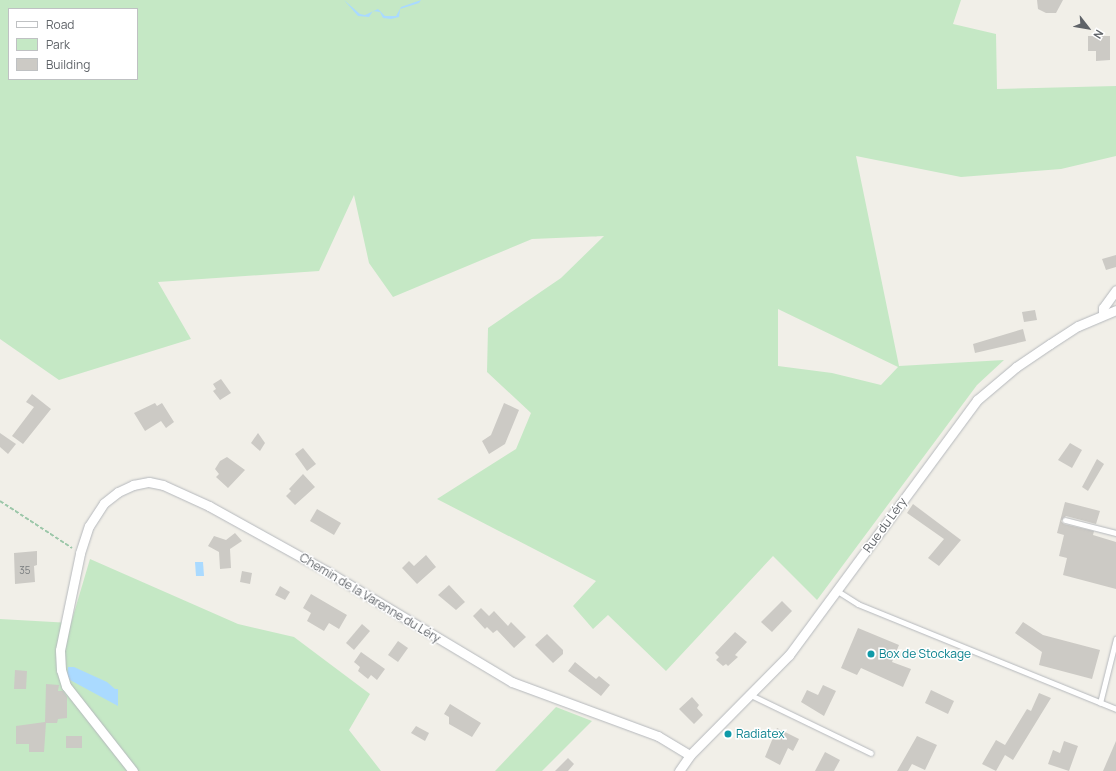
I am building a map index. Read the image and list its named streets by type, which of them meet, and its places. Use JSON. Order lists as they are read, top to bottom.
{
  "streets": {
    "street": ["Rue du Léry", "Chemin de la Varenne du Léry"]
  },
  "crossings": [
    ["Rue du Léry", "Chemin de la Varenne du Léry"]
  ],
  "places": ["Box de Stockage", "Radiatex"],
  "house_numbers": ["35"],
  "legend": ["Road", "Park", "Building"],
  "north": "bottom right"
}
